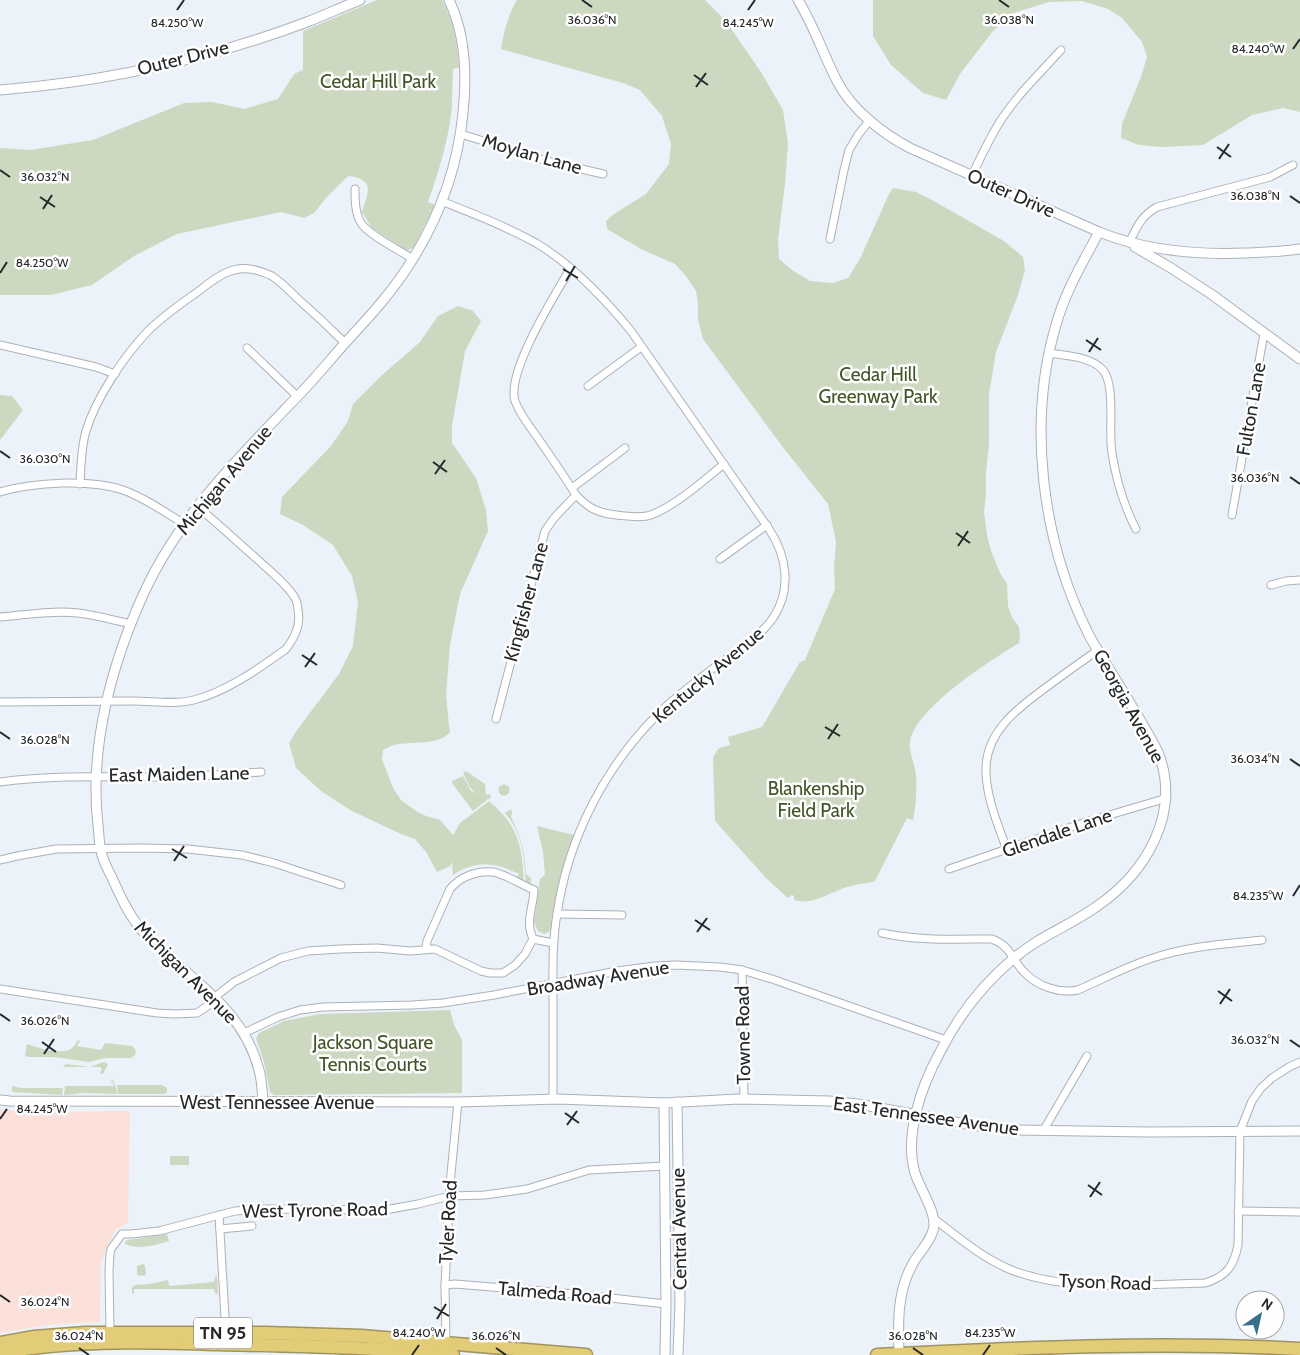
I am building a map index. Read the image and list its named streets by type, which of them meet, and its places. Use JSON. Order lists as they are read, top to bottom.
{
  "streets": {
    "highway": ["TN 95"],
    "street": [
      "Outer Drive",
      "Moylan Lane",
      "Fulton Lane",
      "Michigan Avenue",
      "Kingfisher Lane",
      "Kentucky Avenue",
      "Georgia Avenue",
      "East Maiden Lane",
      "Glendale Lane",
      "Broadway Avenue",
      "Towne Road",
      "West Tennessee Avenue",
      "East Tennessee Avenue",
      "West Tyrone Road",
      "Tyler Road",
      "Central Avenue",
      "Tyson Road",
      "Talmeda Road"
    ]
  },
  "crossings": [
    ["Outer Drive", "Georgia Avenue"],
    ["Moylan Lane", "Michigan Avenue"],
    ["Michigan Avenue", "Kentucky Avenue"],
    ["Michigan Avenue", "East Maiden Lane"],
    ["Michigan Avenue", "Broadway Avenue"],
    ["Michigan Avenue", "West Tennessee Avenue"],
    ["Kentucky Avenue", "Broadway Avenue"],
    ["Kentucky Avenue", "West Tennessee Avenue"],
    ["Kentucky Avenue", "East Tennessee Avenue"],
    ["Georgia Avenue", "Glendale Lane"],
    ["Georgia Avenue", "Broadway Avenue"],
    ["Georgia Avenue", "East Tennessee Avenue"],
    ["Georgia Avenue", "Tyson Road"],
    ["Broadway Avenue", "Towne Road"],
    ["Towne Road", "East Tennessee Avenue"],
    ["West Tennessee Avenue", "East Tennessee Avenue"],
    ["West Tennessee Avenue", "Tyler Road"],
    ["East Tennessee Avenue", "Central Avenue"],
    ["East Tennessee Avenue", "Tyson Road"],
    ["West Tyrone Road", "Tyler Road"],
    ["West Tyrone Road", "Central Avenue"],
    ["West Tyrone Road", "TN 95"],
    ["Tyler Road", "Talmeda Road"],
    ["Tyler Road", "TN 95"],
    ["Central Avenue", "Talmeda Road"]
  ],
  "parks": [
    "Cedar Hill Park",
    "Cedar Hill Greenway Park",
    "Blankenship Field Park",
    "Jackson Square Tennis Courts"
  ],
  "north": "top right",
  "coordinates": [
    "36.036°N",
    "36.038°N",
    "84.250°W",
    "84.245°W",
    "84.240°W",
    "36.032°N",
    "36.030°N",
    "36.028°N",
    "36.034°N",
    "84.235°W",
    "36.026°N",
    "36.024°N"
  ]
}
